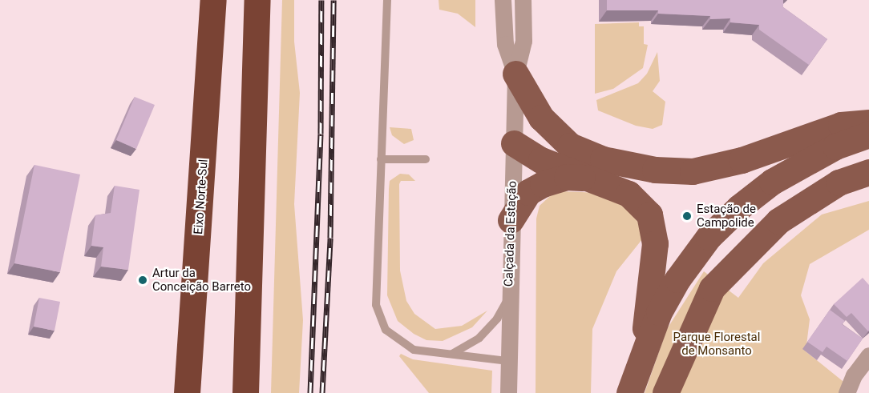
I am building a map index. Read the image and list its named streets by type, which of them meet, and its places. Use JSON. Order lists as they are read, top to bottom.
{
  "streets": {
    "highway": ["Eixo Norte-Sul"],
    "street": ["Calçada da Estação"]
  },
  "parks": ["Parque Florestal de Monsanto"],
  "places": ["Estação de Campolide", "Artur da Conceição Barreto"]
}
